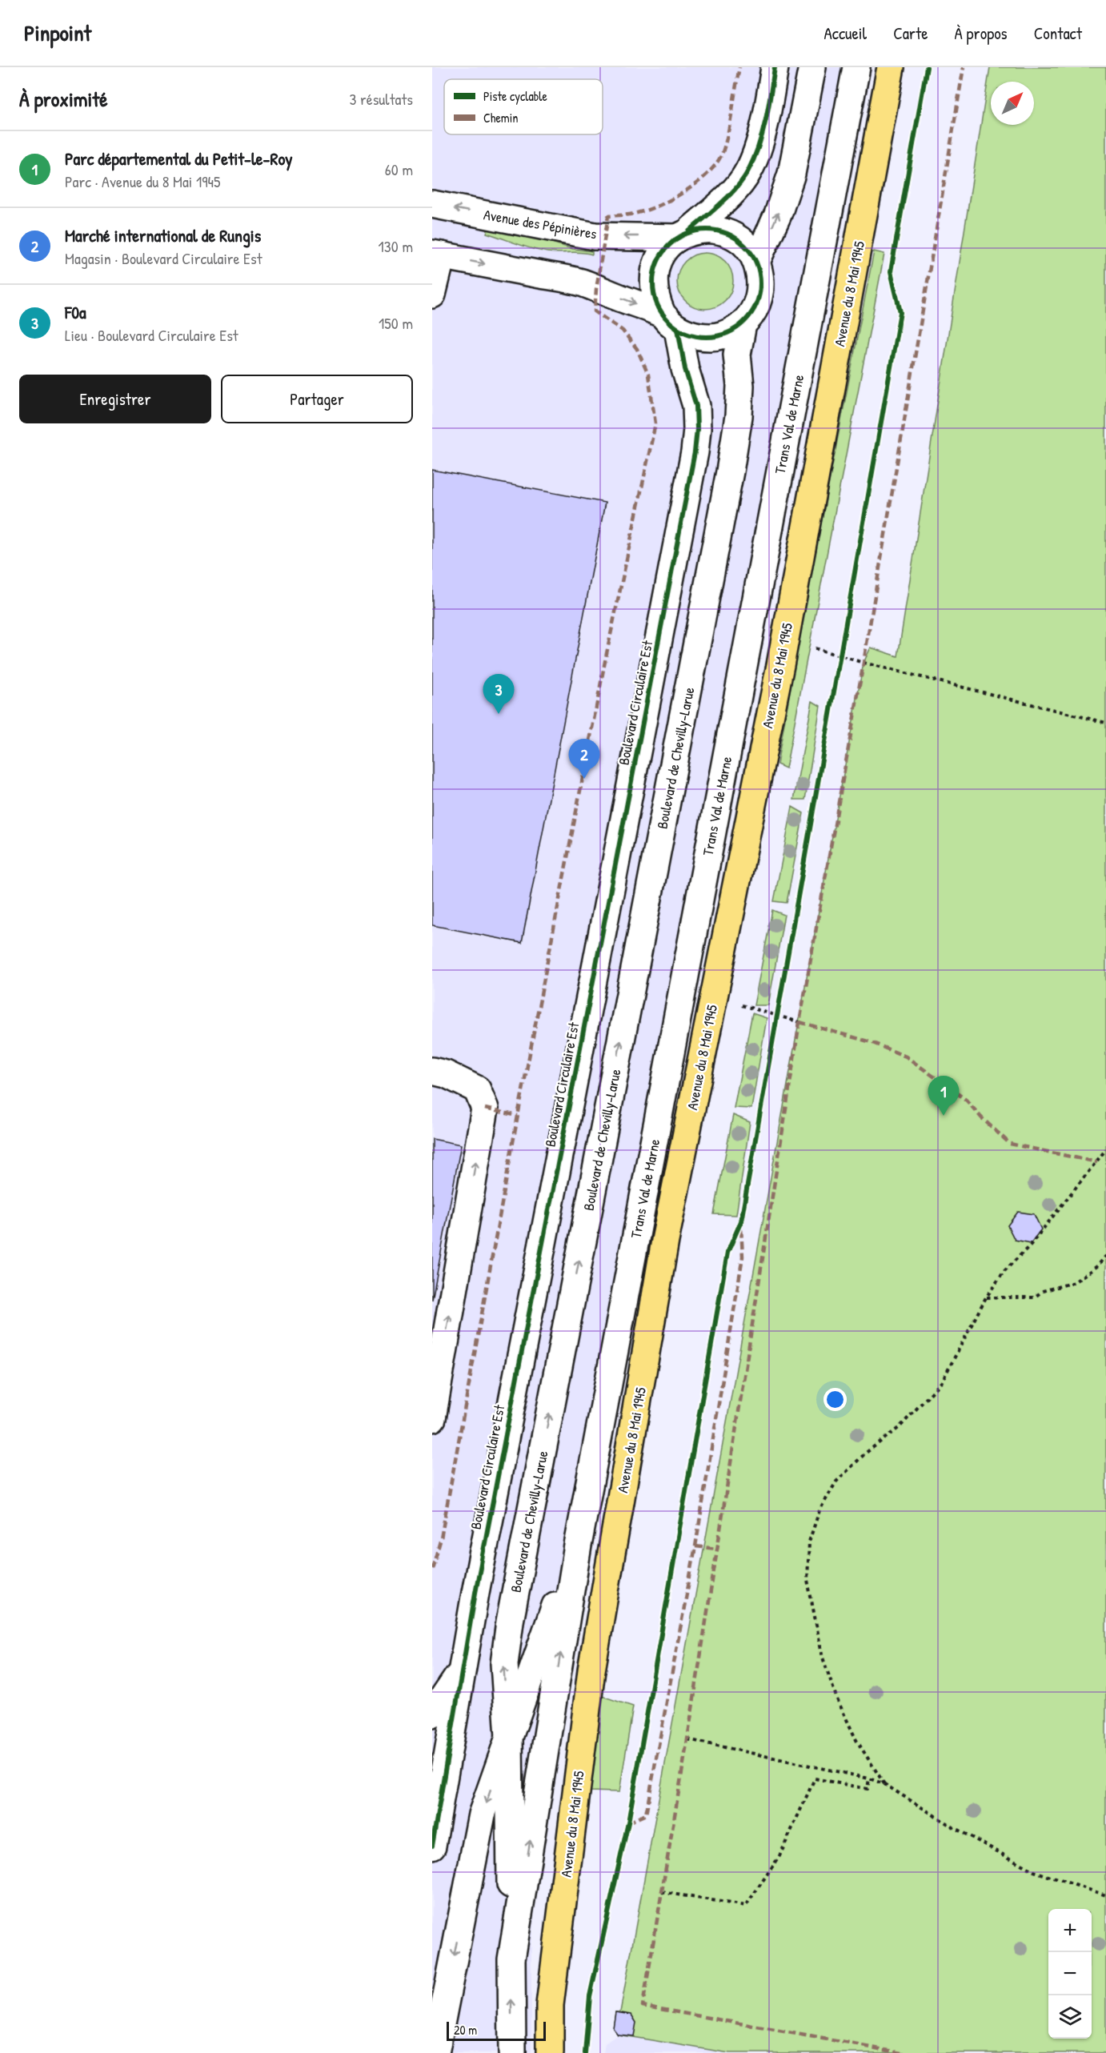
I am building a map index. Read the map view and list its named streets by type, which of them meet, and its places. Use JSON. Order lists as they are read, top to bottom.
{
  "streets": {
    "main road": ["Avenue du 8 Mai 1945"],
    "street": [
      "Avenue des Pépinières",
      "Trans Val de Marne",
      "Boulevard Circulaire Est",
      "Boulevard de Chevilly-Larue"
    ]
  },
  "crossings": [
    ["Avenue des Pépinières", "Boulevard Circulaire Est"],
    ["Avenue des Pépinières", "Boulevard de Chevilly-Larue"],
    ["Boulevard Circulaire Est", "Boulevard de Chevilly-Larue"]
  ],
  "one_way": ["Boulevard de Chevilly-Larue"],
  "legend": ["Piste cyclable", "Chemin"],
  "scale_bar": "20 m",
  "north": "top right",
  "page": {
    "header": "Pinpoint",
    "nav": [
      "Accueil",
      "Carte",
      "À propos",
      "Contact"
    ],
    "heading": ["À proximité", "3 résultats"],
    "list": [
      {
        "mark": "1",
        "name": "Parc départemental du Petit-le-Roy",
        "note": "Parc · Avenue du 8 Mai 1945",
        "value": "60 m"
      },
      {
        "mark": "2",
        "name": "Marché international de Rungis",
        "note": "Magasin · Boulevard Circulaire Est",
        "value": "130 m"
      },
      {
        "mark": "3",
        "name": "F0a",
        "note": "Lieu · Boulevard Circulaire Est",
        "value": "150 m"
      }
    ],
    "buttons": ["Enregistrer", "Partager"],
    "pins": ["3", "2", "1"],
    "map_buttons": ["+", "−"],
    "scale": "20 m"
  }
}
